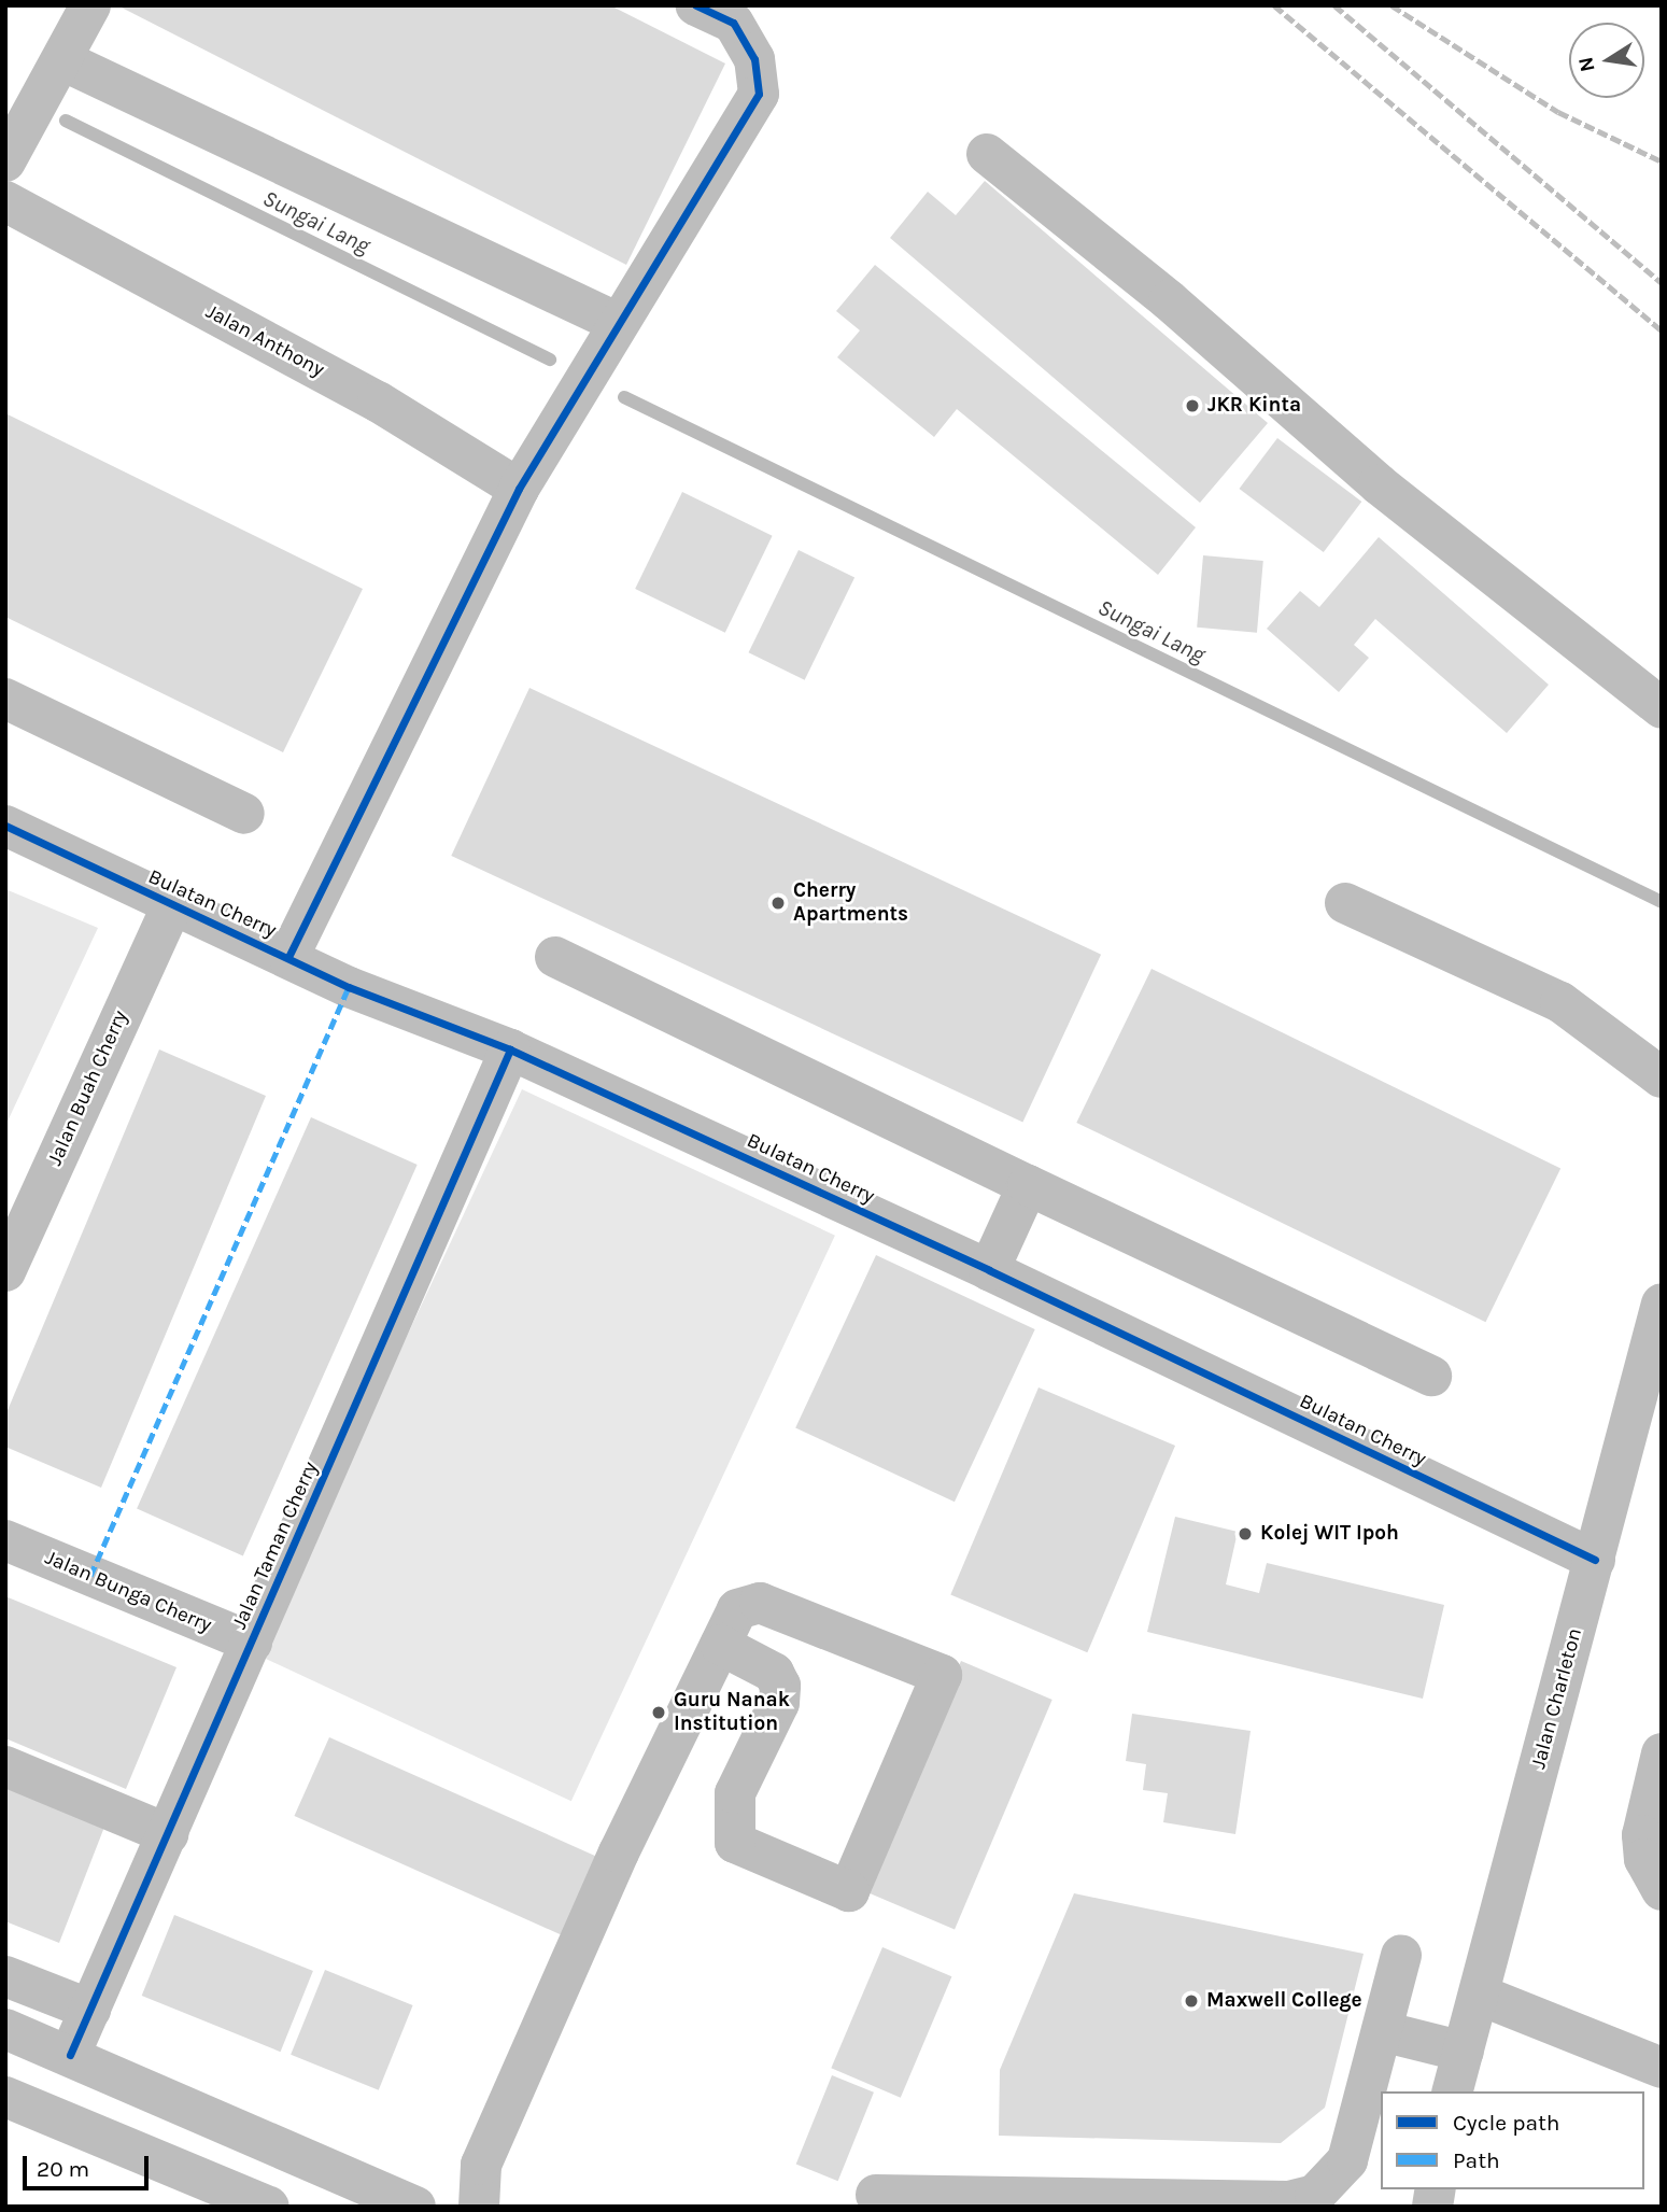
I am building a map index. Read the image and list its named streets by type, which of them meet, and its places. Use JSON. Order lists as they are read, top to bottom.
{
  "streets": {
    "street": [
      "Jalan Anthony",
      "Bulatan Cherry",
      "Jalan Buah Cherry",
      "Jalan Taman Cherry",
      "Jalan Bunga Cherry",
      "Jalan Charleton"
    ]
  },
  "crossings": [
    ["Bulatan Cherry", "Jalan Buah Cherry"],
    ["Bulatan Cherry", "Jalan Taman Cherry"],
    ["Bulatan Cherry", "Jalan Charleton"],
    ["Jalan Taman Cherry", "Jalan Bunga Cherry"]
  ],
  "water": ["Sungai Lang"],
  "places": [
    "JKR Kinta",
    "Cherry Apartments",
    "Kolej WIT Ipoh",
    "Guru Nanak Institution",
    "Maxwell College"
  ],
  "legend": ["Cycle path", "Path"],
  "scale_bar": "20 m",
  "north": "left"
}
